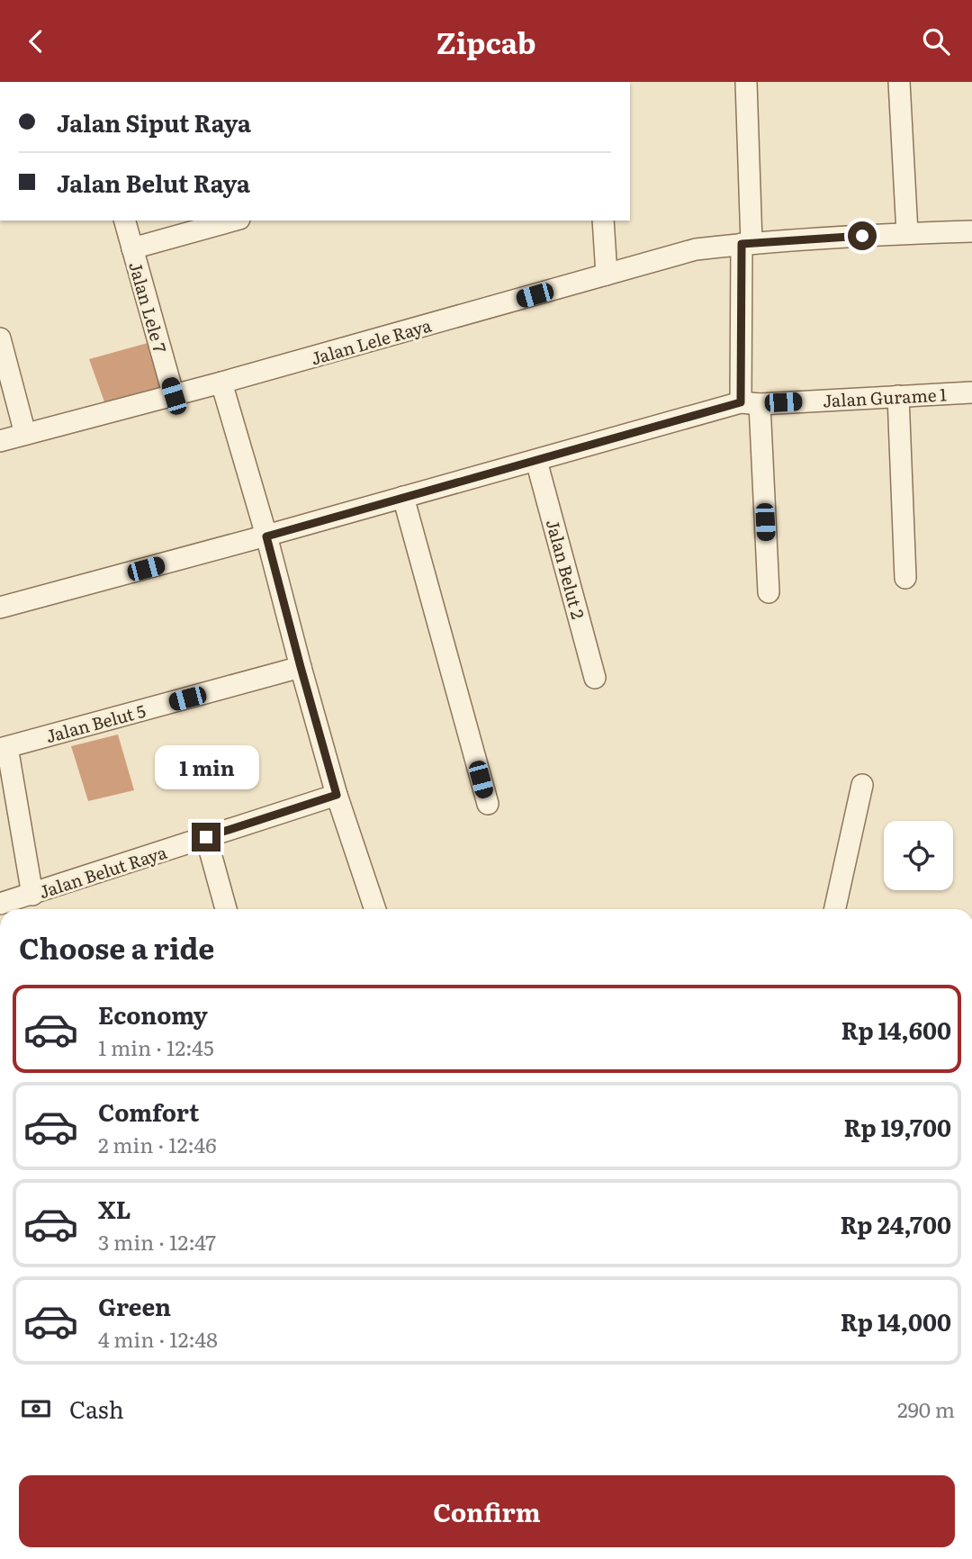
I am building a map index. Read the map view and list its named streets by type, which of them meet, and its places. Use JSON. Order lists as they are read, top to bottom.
{
  "streets": {
    "street": [
      "Jalan Lele 7",
      "Jalan Lele Raya",
      "Jalan Gurame 1",
      "Jalan Belut 2",
      "Jalan Belut 5",
      "Jalan Belut Raya"
    ]
  },
  "crossings": [
    ["Jalan Lele 7", "Jalan Lele Raya"],
    ["Jalan Gurame 1", "Jalan Belut 2"]
  ],
  "page": {
    "header": "Zipcab",
    "banner": ["Jalan Siput Raya", "Jalan Belut Raya"],
    "bubble": "1 min",
    "heading": "Choose a ride",
    "list": [
      {
        "name": "Economy",
        "note": "1 min · 12:45",
        "value": "Rp 14,600"
      },
      {
        "name": "Comfort",
        "note": "2 min · 12:46",
        "value": "Rp 19,700"
      },
      {
        "name": "XL",
        "note": "3 min · 12:47",
        "value": "Rp 24,700"
      },
      {
        "name": "Green",
        "note": "4 min · 12:48",
        "value": "Rp 14,000"
      }
    ],
    "pay": ["Cash", "290 m"],
    "buttons": "Confirm"
  }
}
